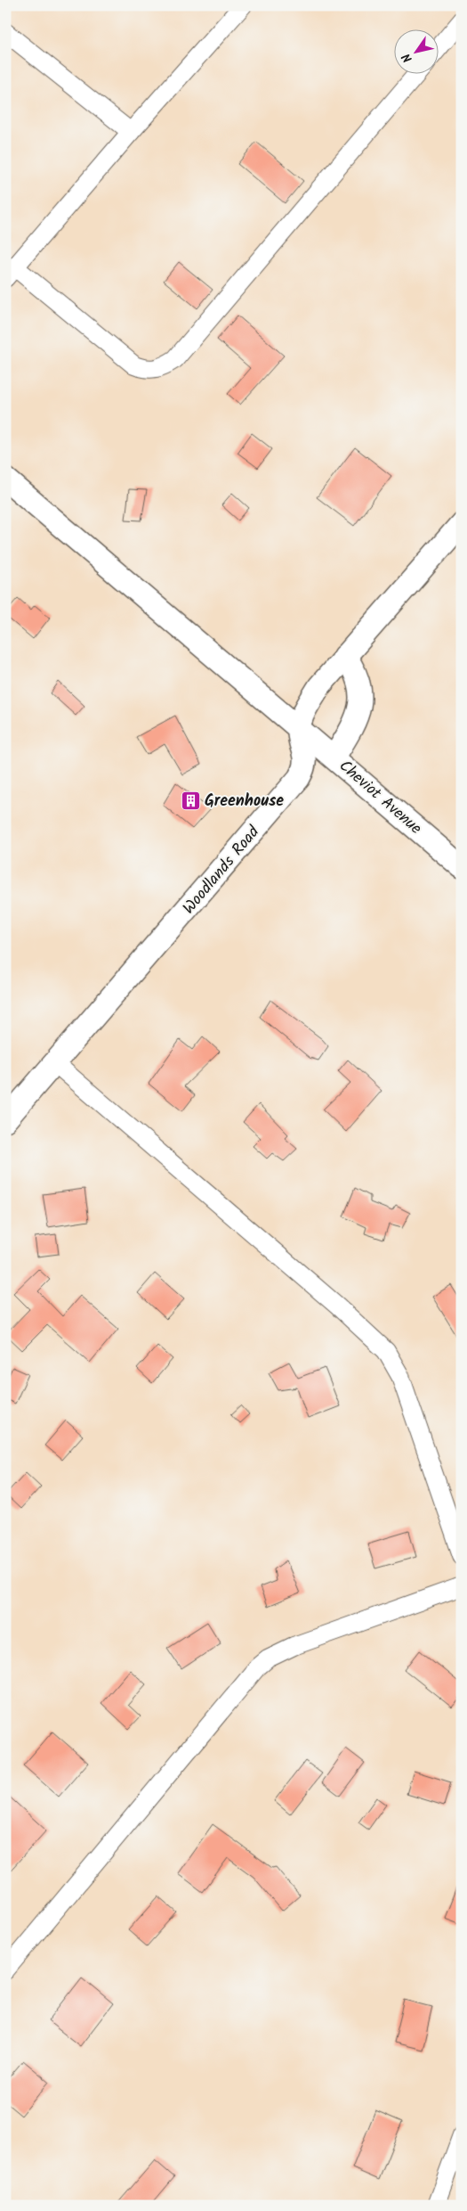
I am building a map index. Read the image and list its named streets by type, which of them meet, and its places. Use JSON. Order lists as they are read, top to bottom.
{
  "streets": {
    "street": ["Cheviot Avenue", "Woodlands Road"]
  },
  "crossings": [
    ["Cheviot Avenue", "Woodlands Road"]
  ],
  "places": {
    "building": ["Greenhouse"]
  },
  "north": "bottom left"
}
